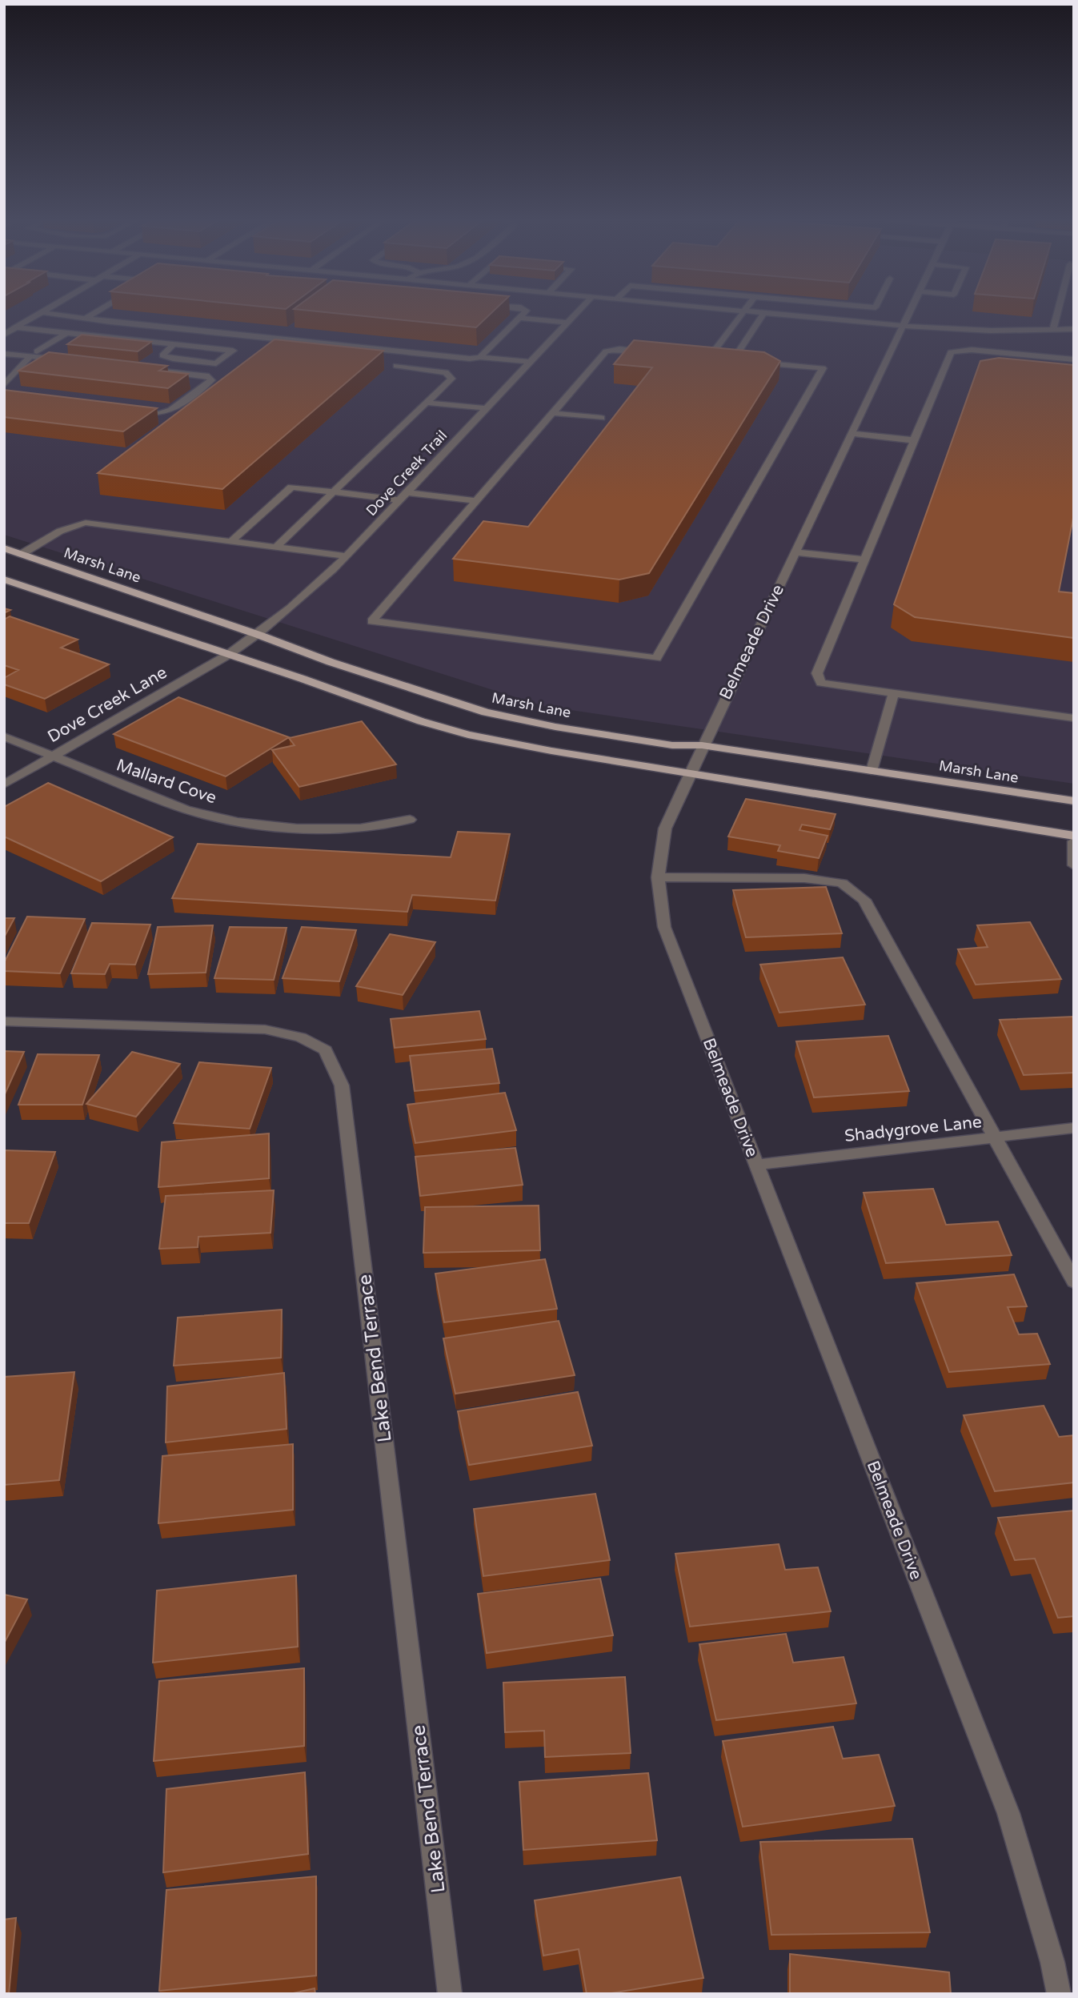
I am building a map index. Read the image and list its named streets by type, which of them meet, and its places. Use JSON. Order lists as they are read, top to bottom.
{
  "streets": {
    "main road": ["Marsh Lane"],
    "street": [
      "Dove Creek Trail",
      "Belmeade Drive",
      "Dove Creek Lane",
      "Mallard Cove",
      "Shadygrove Lane",
      "Lake Bend Terrace"
    ]
  },
  "crossings": [
    ["Dove Creek Trail", "Marsh Lane"],
    ["Dove Creek Trail", "Dove Creek Lane"],
    ["Marsh Lane", "Belmeade Drive"],
    ["Belmeade Drive", "Shadygrove Lane"],
    ["Dove Creek Lane", "Mallard Cove"]
  ]
}
